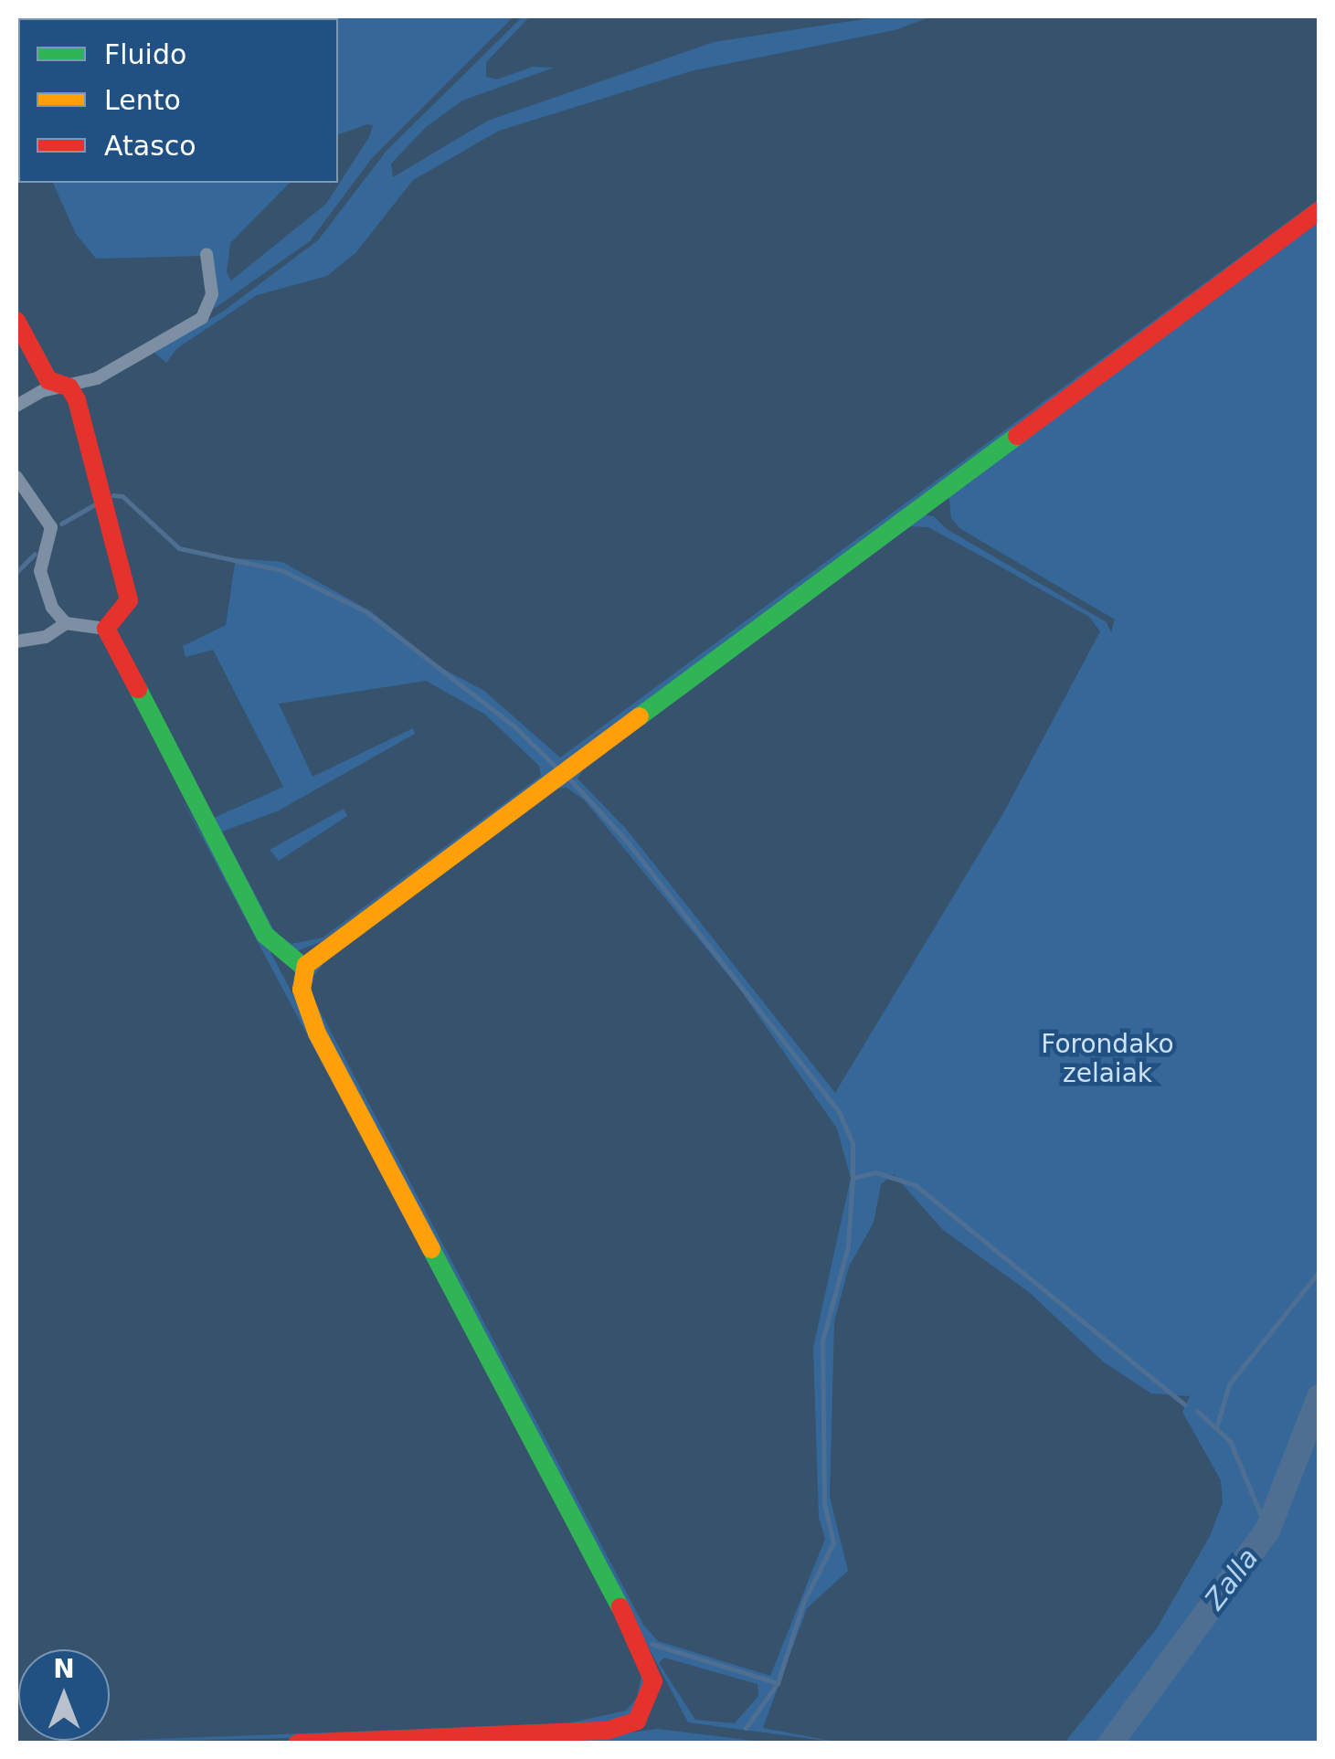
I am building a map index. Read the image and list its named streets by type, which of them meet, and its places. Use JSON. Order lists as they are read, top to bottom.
{
  "water": ["Zalla"],
  "parks": ["Forondako zelaiak"],
  "legend": ["Fluido", "Lento", "Atasco"],
  "north": "top"
}
